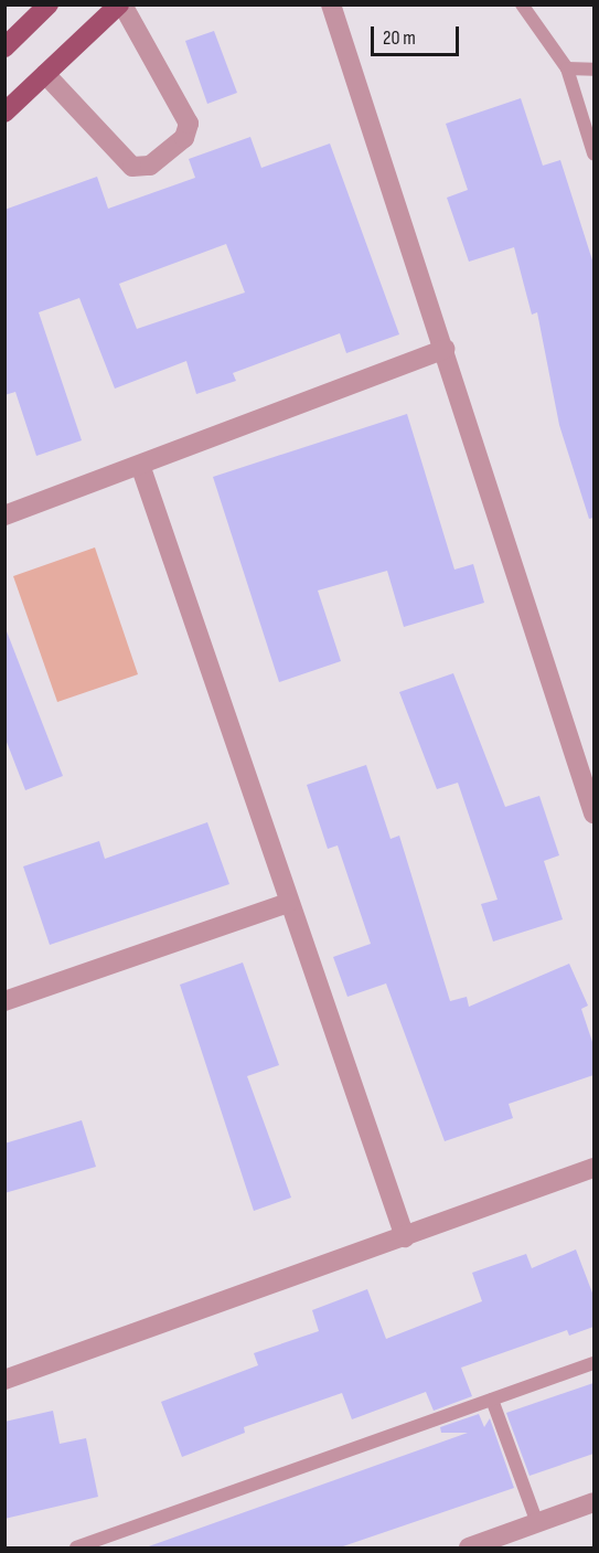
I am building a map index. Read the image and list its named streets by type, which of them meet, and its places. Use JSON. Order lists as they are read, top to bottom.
{
  "scale_bar": "20 m"
}
